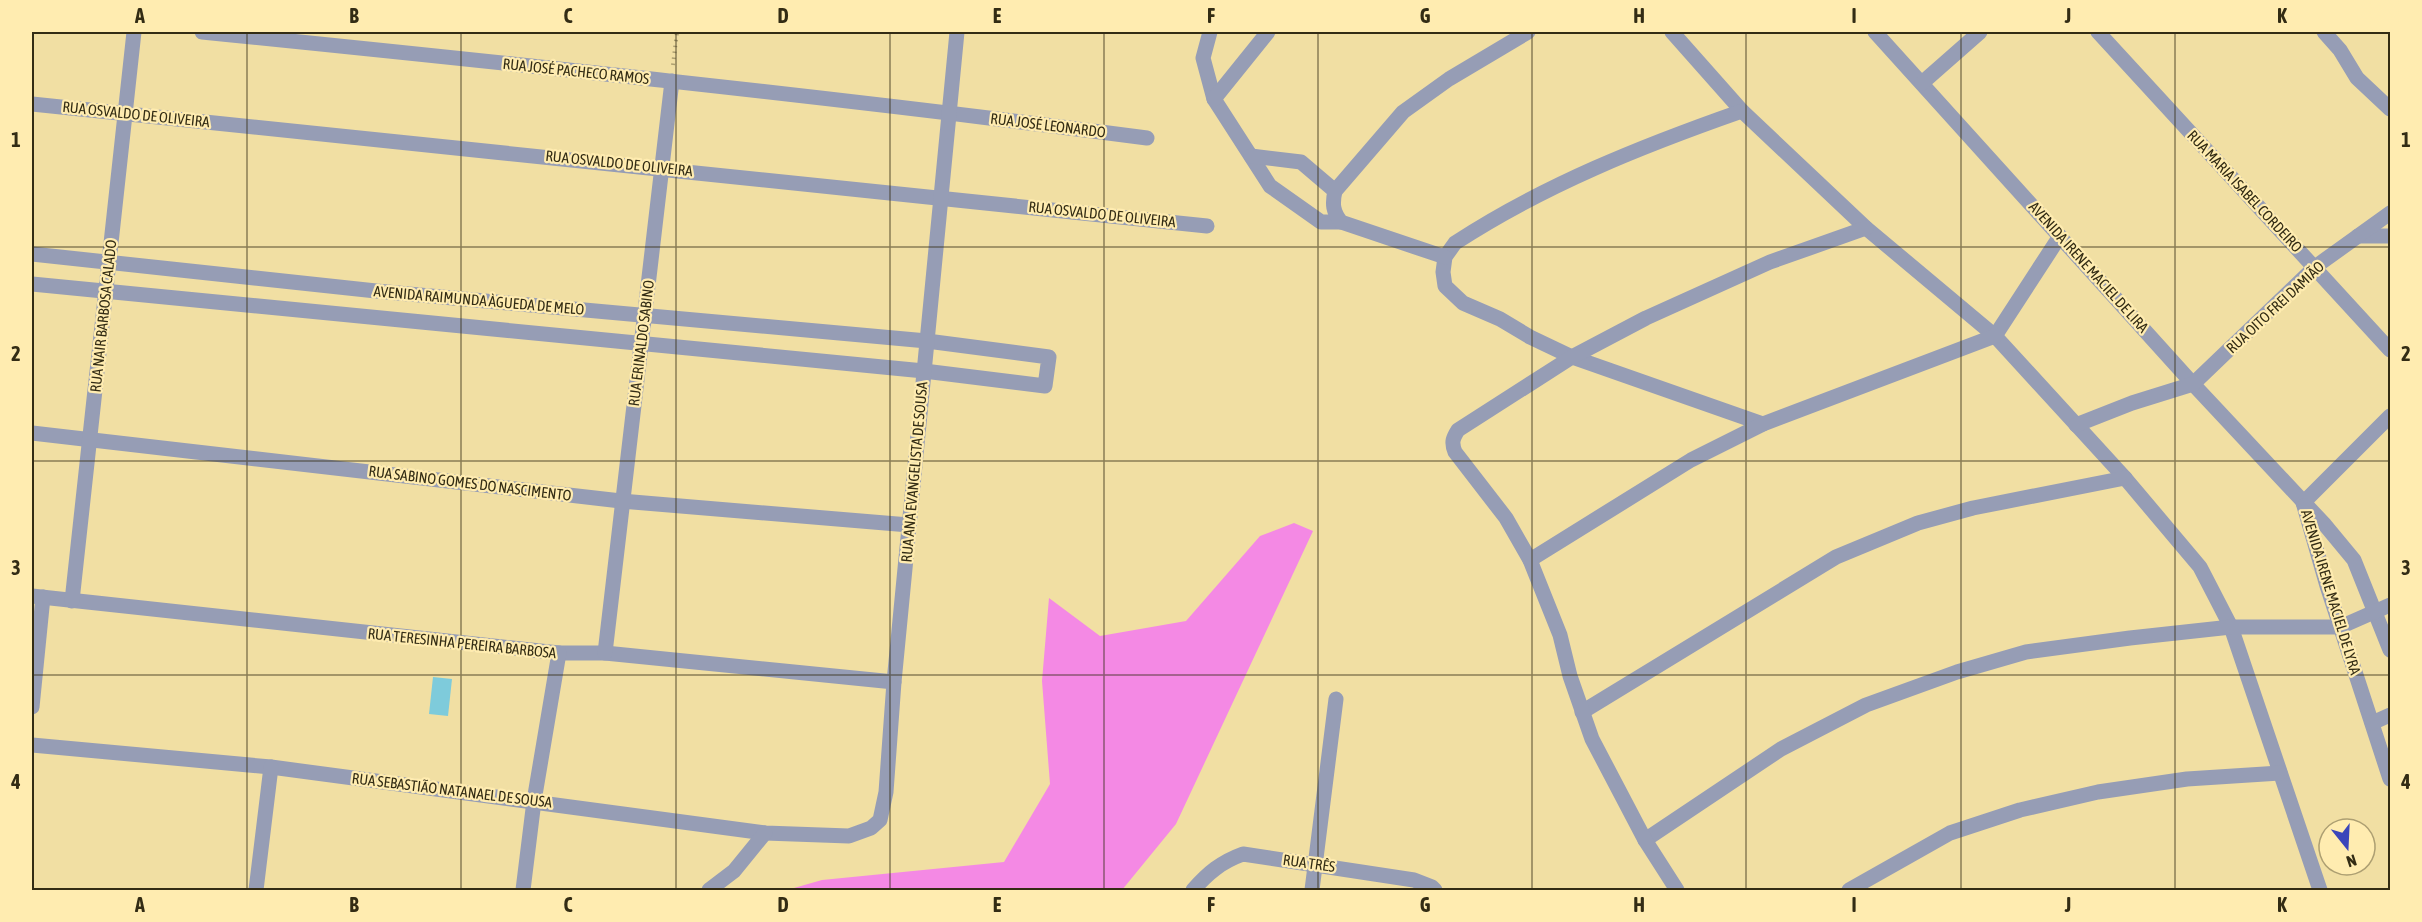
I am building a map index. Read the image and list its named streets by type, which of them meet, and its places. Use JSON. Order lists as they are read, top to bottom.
{
  "streets": {
    "street": [
      "RUA JOSÉ PACHECO RAMOS",
      "RUA OSVALDO DE OLIVEIRA",
      "RUA JOSÉ LEONARDO",
      "RUA MARIA ISABEL CORDEIRO",
      "AVENIDA IRENE MACIEL DE LIRA",
      "AVENIDA RAIMUNDA ÀGUEDA DE MELO",
      "RUA OITO FREI DAMIÃO",
      "RUA NAIR BARBOSA CALADO",
      "RUA ERINALDO SABINO",
      "RUA ANA EVANGELISTA DE SOUSA",
      "RUA SABINO GOMES DO NASCIMENTO",
      "AVENIDA IRENE MACIEL DE LYRA",
      "RUA TERESINHA PEREIRA BARBOSA",
      "RUA SEBASTIÃO NATANAEL DE SOUSA",
      "RUA TRÊS"
    ]
  },
  "crossings": [
    ["RUA JOSÉ PACHECO RAMOS", "RUA JOSÉ LEONARDO"],
    ["RUA JOSÉ PACHECO RAMOS", "RUA ERINALDO SABINO"],
    ["RUA JOSÉ PACHECO RAMOS", "RUA ANA EVANGELISTA DE SOUSA"],
    ["RUA OSVALDO DE OLIVEIRA", "RUA NAIR BARBOSA CALADO"],
    ["RUA OSVALDO DE OLIVEIRA", "RUA ERINALDO SABINO"],
    ["RUA OSVALDO DE OLIVEIRA", "RUA ANA EVANGELISTA DE SOUSA"],
    ["RUA JOSÉ LEONARDO", "RUA ANA EVANGELISTA DE SOUSA"],
    ["RUA MARIA ISABEL CORDEIRO", "RUA OITO FREI DAMIÃO"],
    ["AVENIDA IRENE MACIEL DE LIRA", "RUA OITO FREI DAMIÃO"],
    ["AVENIDA IRENE MACIEL DE LIRA", "AVENIDA IRENE MACIEL DE LYRA"],
    ["AVENIDA RAIMUNDA ÀGUEDA DE MELO", "RUA NAIR BARBOSA CALADO"],
    ["AVENIDA RAIMUNDA ÀGUEDA DE MELO", "RUA ERINALDO SABINO"],
    ["AVENIDA RAIMUNDA ÀGUEDA DE MELO", "RUA ANA EVANGELISTA DE SOUSA"],
    ["RUA NAIR BARBOSA CALADO", "RUA SABINO GOMES DO NASCIMENTO"],
    ["RUA NAIR BARBOSA CALADO", "RUA TERESINHA PEREIRA BARBOSA"],
    ["RUA ERINALDO SABINO", "RUA SABINO GOMES DO NASCIMENTO"],
    ["RUA ERINALDO SABINO", "RUA TERESINHA PEREIRA BARBOSA"],
    ["RUA ANA EVANGELISTA DE SOUSA", "RUA SABINO GOMES DO NASCIMENTO"],
    ["RUA ANA EVANGELISTA DE SOUSA", "RUA TERESINHA PEREIRA BARBOSA"],
    ["RUA ANA EVANGELISTA DE SOUSA", "RUA SEBASTIÃO NATANAEL DE SOUSA"]
  ],
  "north": "bottom",
  "grid": {
    "columns": [
      "A",
      "B",
      "C",
      "D",
      "E",
      "F",
      "G",
      "H",
      "I",
      "J",
      "K"
    ],
    "rows": [
      "1",
      "2",
      "3",
      "4"
    ]
  }
}
